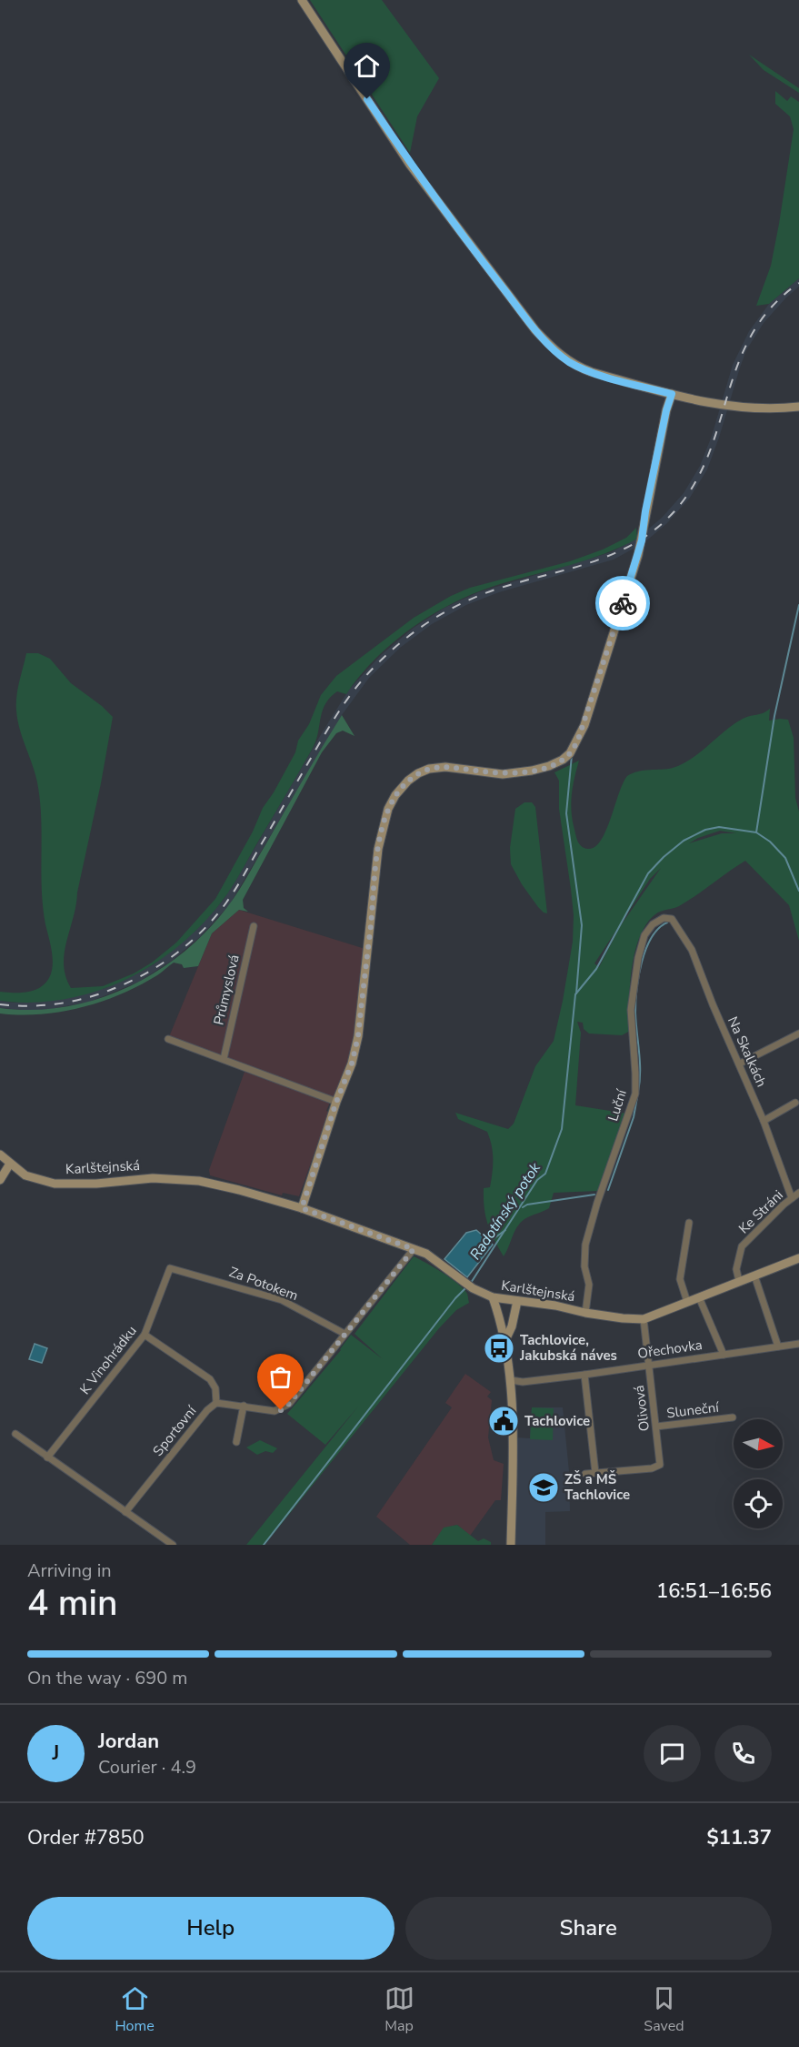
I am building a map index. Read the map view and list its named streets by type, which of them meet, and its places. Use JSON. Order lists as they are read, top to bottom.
{
  "streets": {
    "street": [
      "Průmyslová",
      "Na Skalkách",
      "Luční",
      "Karlštejnská",
      "Ke Stráni",
      "Za Potokem",
      "Ořechovka",
      "K Vinohrádku",
      "Olivová",
      "Sluneční",
      "Sportovní"
    ]
  },
  "crossings": [
    ["Na Skalkách", "Luční"],
    ["Na Skalkách", "Ke Stráni"],
    ["Luční", "Karlštejnská"],
    ["Karlštejnská", "Ke Stráni"],
    ["Karlštejnská", "Olivová"],
    ["Karlštejnská", "Sportovní"],
    ["Za Potokem", "K Vinohrádku"],
    ["Za Potokem", "Sportovní"],
    ["Ořechovka", "Olivová"],
    ["Olivová", "Sluneční"]
  ],
  "water": ["Radotínský potok"],
  "places": {
    "bus stop": ["Tachlovice, Jakubská náves"],
    "public building": ["Tachlovice"],
    "school or university": ["ZŠ a MŠ Tachlovice"]
  },
  "north": "right",
  "page": {
    "heading": ["4 min", "Arriving in", "16:51–16:56"],
    "panel": [
      "Jordan",
      "Courier · 4.9",
      "Order #7850",
      "$11.37"
    ],
    "bar": "On the way · 690 m",
    "round": "J",
    "buttons": ["Help", "Share"],
    "tabs": ["Home", "Map", "Saved"]
  }
}
